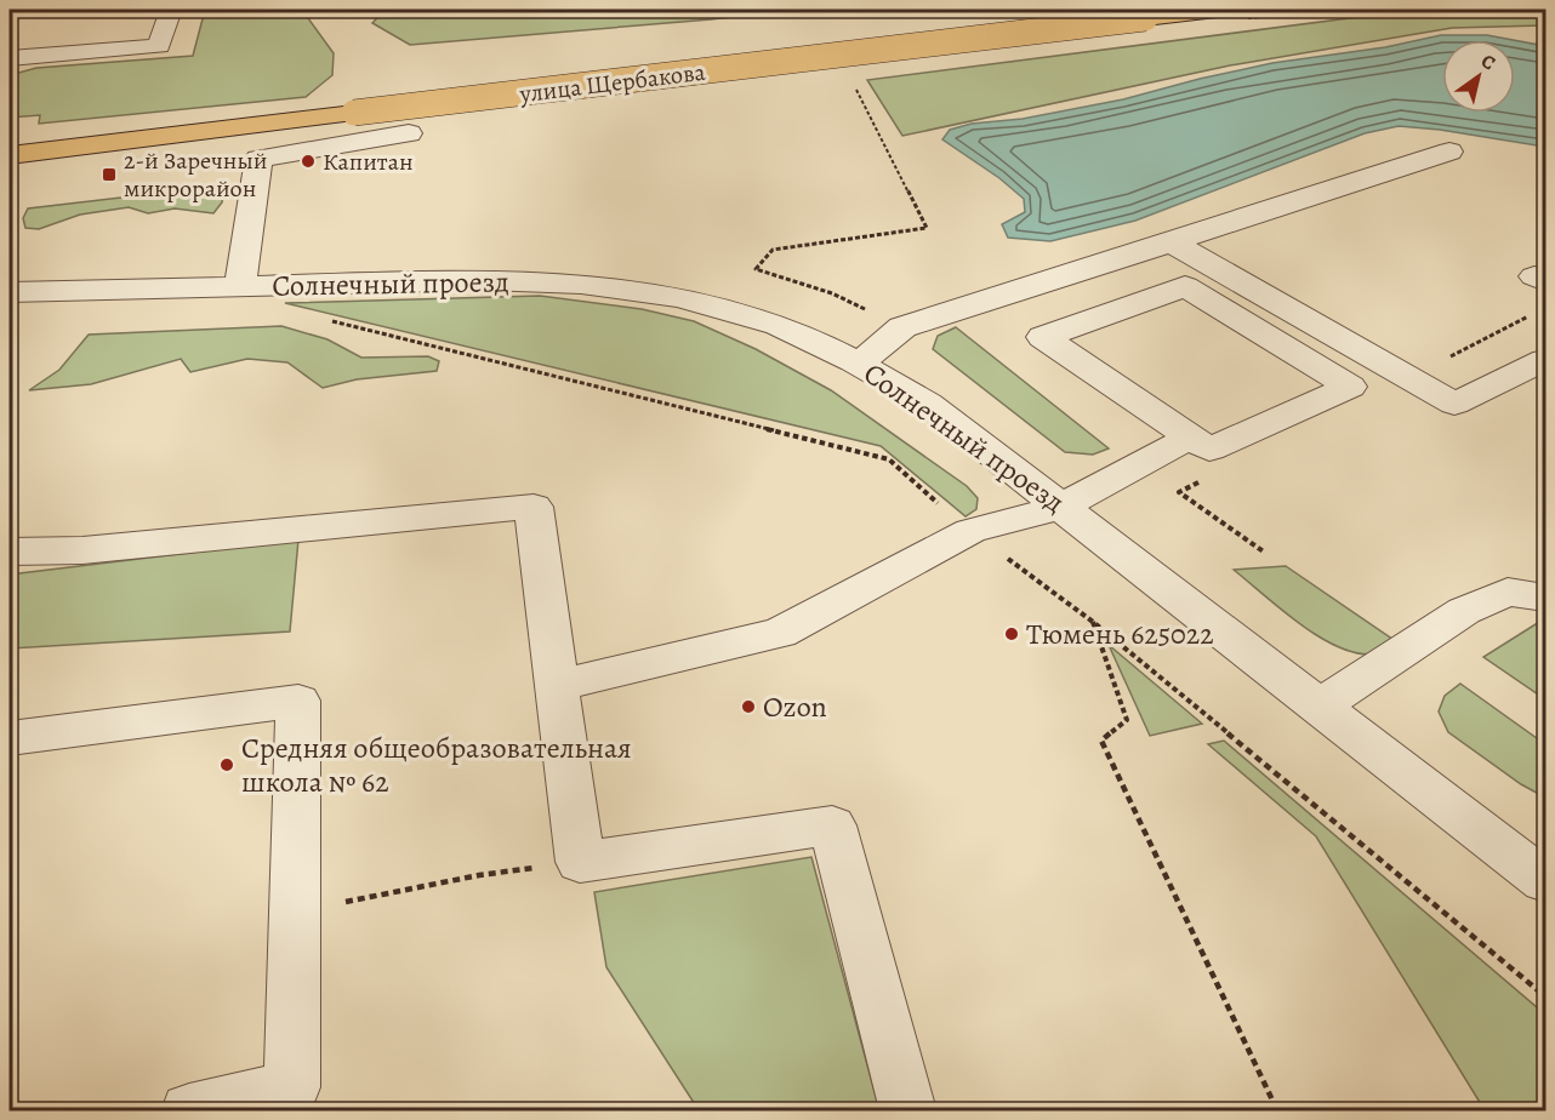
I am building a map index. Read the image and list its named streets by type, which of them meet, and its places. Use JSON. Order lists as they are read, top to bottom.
{
  "streets": {
    "main road": ["улица Щербакова"],
    "street": ["Солнечный проезд"]
  },
  "places": {
    "other": [
      "Капитан",
      "Тюмень 625022",
      "Ozon",
      "Средняя общеобразовательная школа № 62"
    ],
    "transit": ["2-й Заречный микрорайон"]
  },
  "north": "top right"
}
